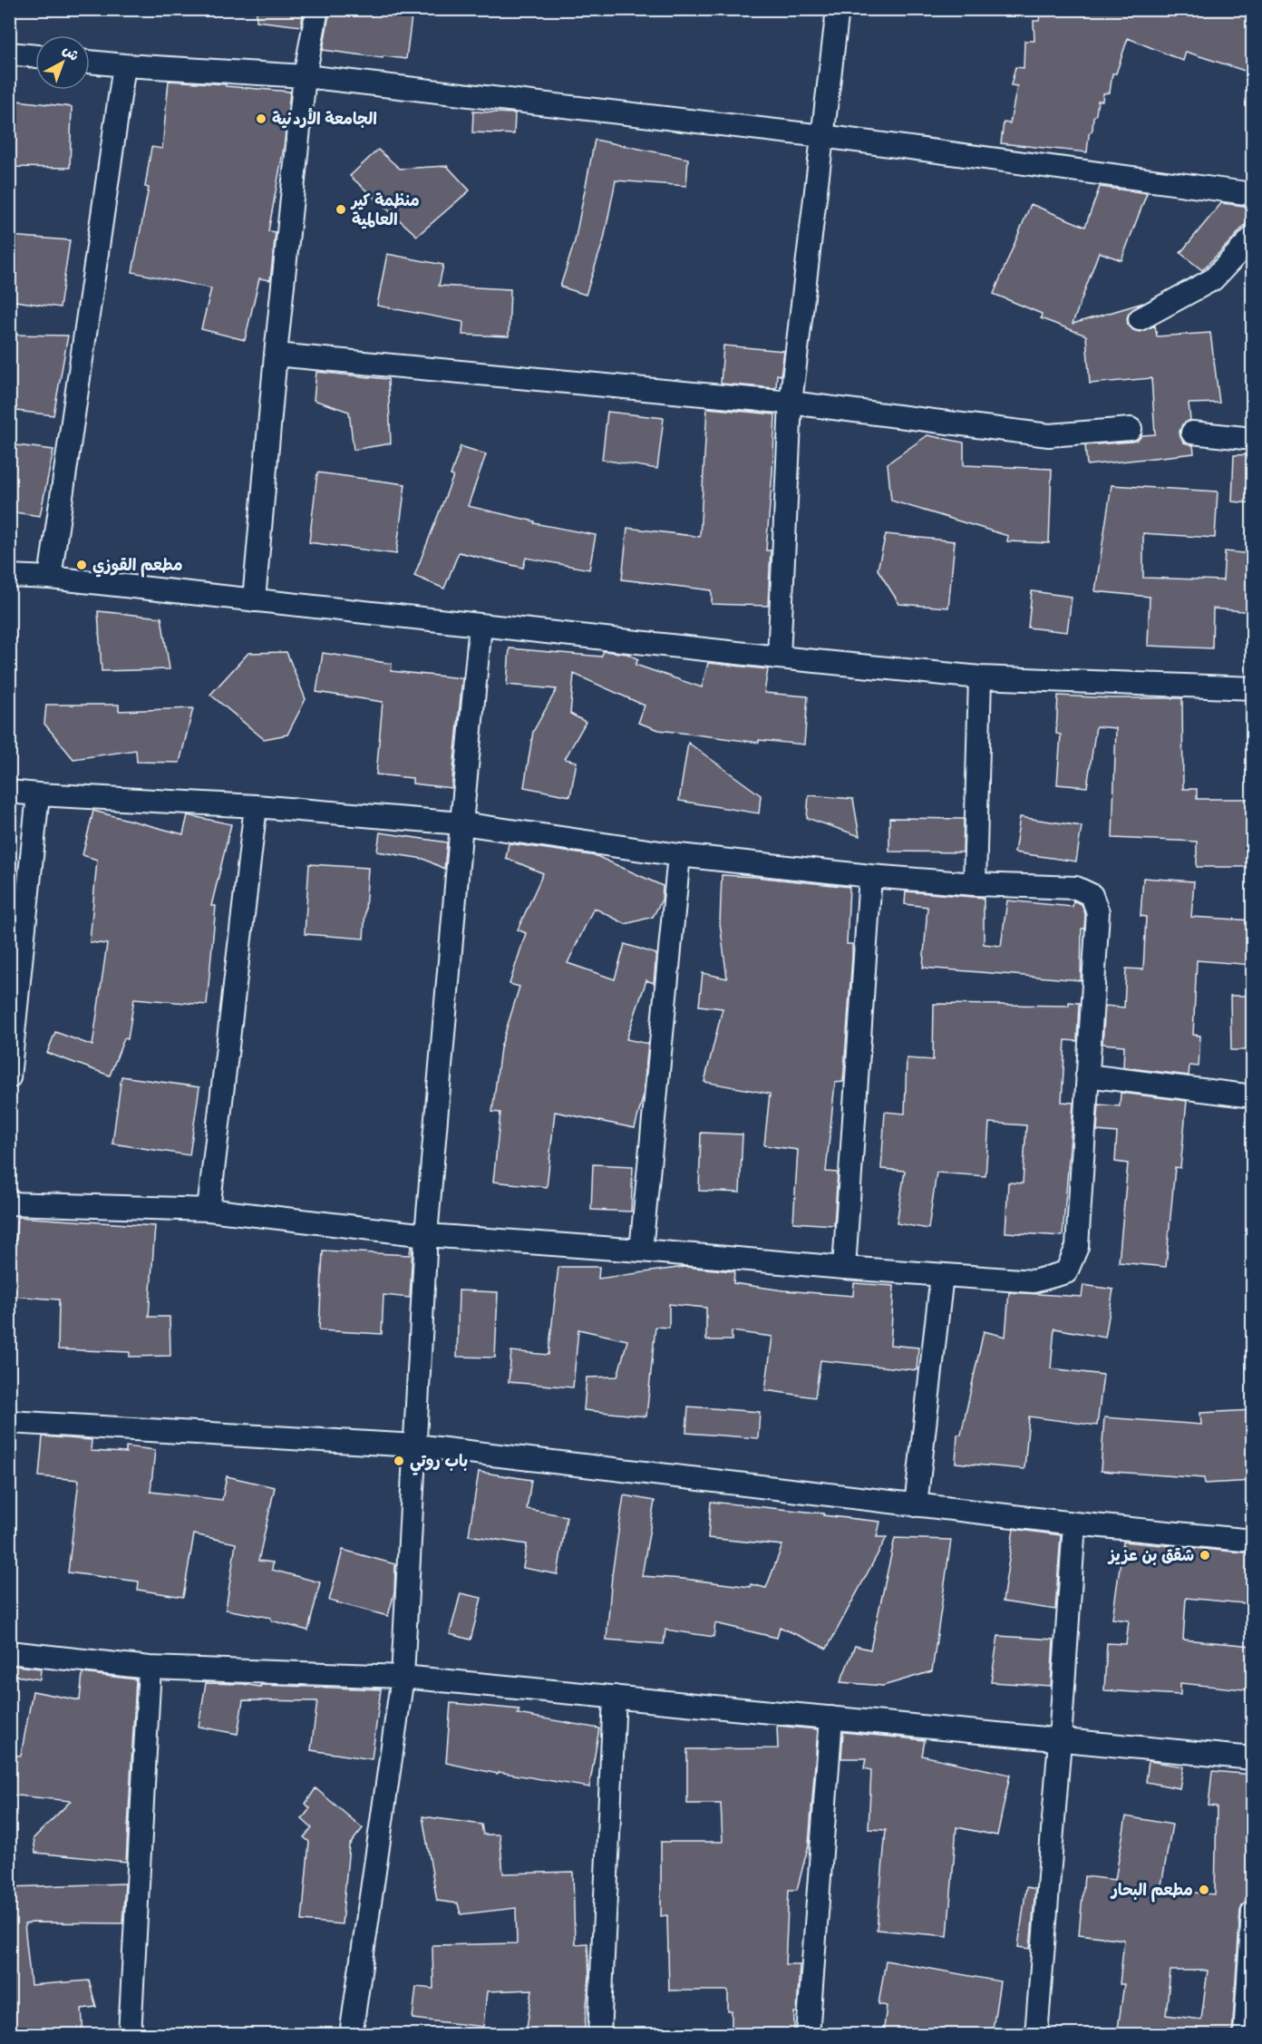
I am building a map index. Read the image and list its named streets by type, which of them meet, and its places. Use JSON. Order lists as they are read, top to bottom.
{
  "places": [
    "الجامعة الأردنية",
    "منظمة كير العالمية",
    "مطعم القوزي",
    "باب روتي",
    "شقق بن عزيز",
    "مطعم البحار"
  ],
  "north": "top right"
}
